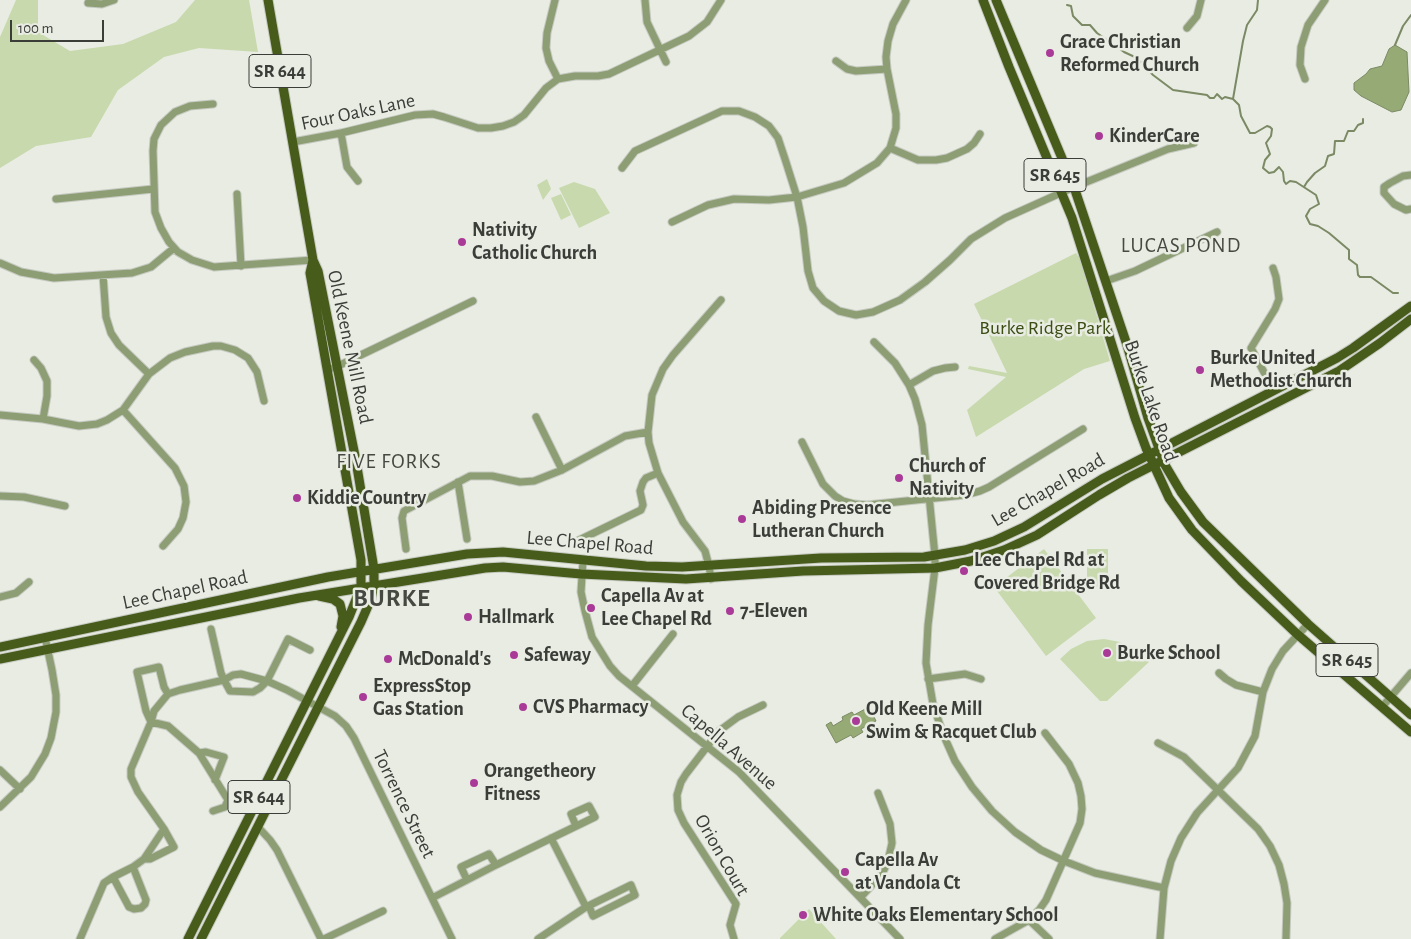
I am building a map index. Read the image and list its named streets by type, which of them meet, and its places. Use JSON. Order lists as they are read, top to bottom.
{
  "streets": {
    "main road": [
      "SR 644",
      "SR 645",
      "Old Keene Mill Road",
      "Burke Lake Road",
      "Lee Chapel Road"
    ],
    "street": [
      "Four Oaks Lane",
      "Capella Avenue",
      "Torrence Street",
      "Orion Court"
    ]
  },
  "crossings": [
    ["Four Oaks Lane", "Old Keene Mill Road"],
    ["Old Keene Mill Road", "Lee Chapel Road"],
    ["Old Keene Mill Road", "Torrence Street"],
    ["Burke Lake Road", "Lee Chapel Road"],
    ["Lee Chapel Road", "Capella Avenue"],
    ["Capella Avenue", "Orion Court"]
  ],
  "districts": ["LUCAS POND", "FIVE FORKS", "BURKE"],
  "parks": ["Burke Ridge Park"],
  "places": [
    "Grace Christian Reformed Church",
    "KinderCare",
    "Nativity Catholic Church",
    "Burke United Methodist Church",
    "Church of Nativity",
    "Kiddie Country",
    "Abiding Presence Lutheran Church",
    "Lee Chapel Rd at Covered Bridge Rd",
    "Capella Av at Lee Chapel Rd",
    "7-Eleven",
    "Hallmark",
    "Burke School",
    "Safeway",
    "McDonald's",
    "ExpressStop Gas Station",
    "CVS Pharmacy",
    "Old Keene Mill Swim & Racquet Club",
    "Orangetheory Fitness",
    "Capella Av at Vandola Ct",
    "White Oaks Elementary School"
  ],
  "scale_bar": "100 m"
}
